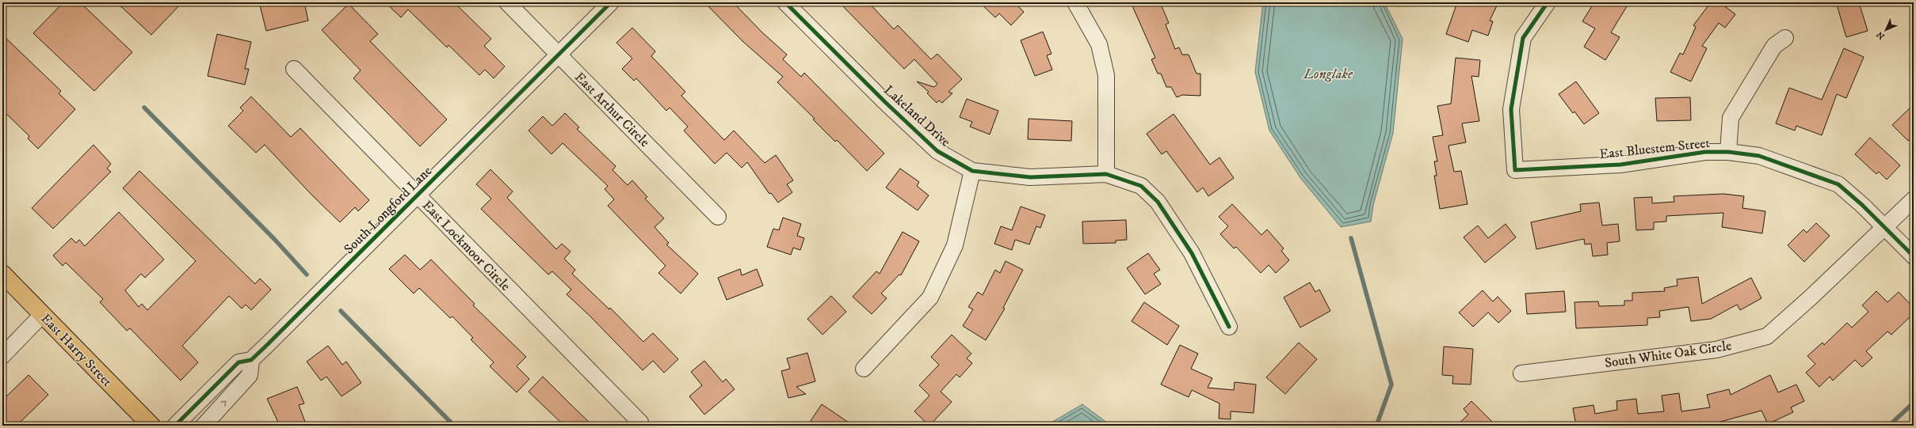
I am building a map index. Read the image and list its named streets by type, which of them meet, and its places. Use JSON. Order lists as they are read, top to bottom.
{
  "streets": {
    "main road": ["East Harry Street"],
    "street": [
      "East Arthur Circle",
      "Lakeland Drive",
      "East Bluestem Street",
      "South Longford Lane",
      "East Lockmoor Circle",
      "South White Oak Circle"
    ]
  },
  "crossings": [
    ["East Arthur Circle", "South Longford Lane"],
    ["East Bluestem Street", "South White Oak Circle"],
    ["South Longford Lane", "East Lockmoor Circle"]
  ],
  "water": ["Longlake"],
  "north": "bottom left"
}
